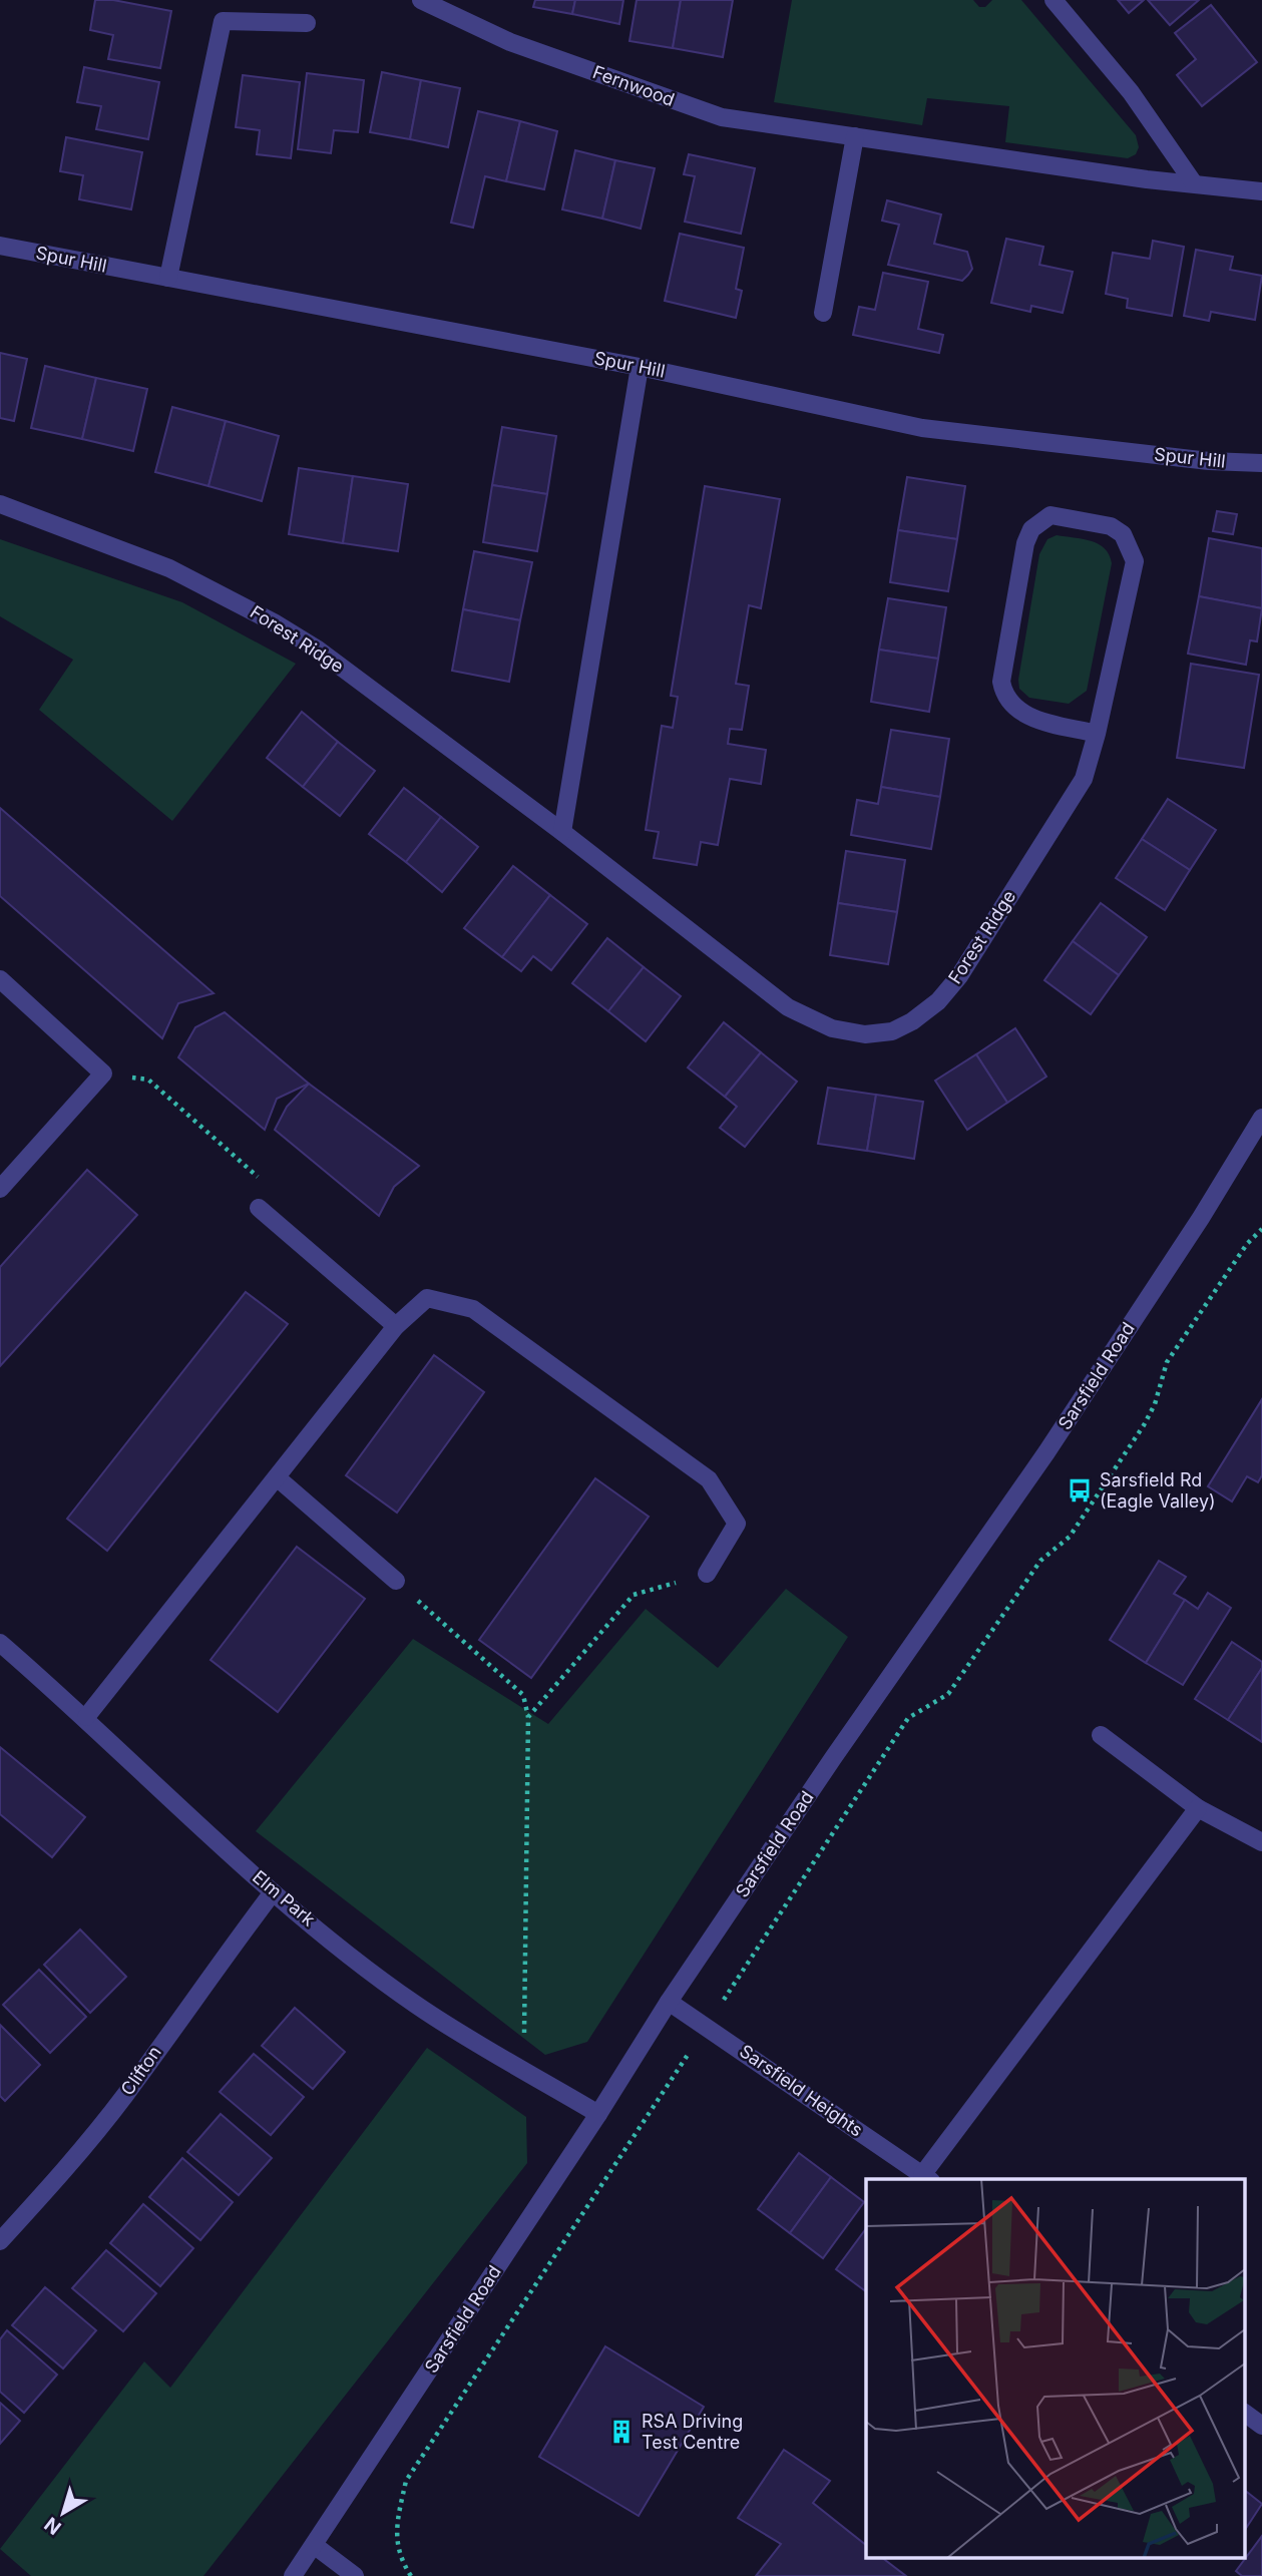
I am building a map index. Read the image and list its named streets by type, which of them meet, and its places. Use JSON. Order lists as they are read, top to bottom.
{
  "streets": {
    "street": [
      "Fernwood",
      "Spur Hill",
      "Forest Ridge",
      "Sarsfield Road",
      "Elm Park",
      "Clifton",
      "Sarsfield Heights"
    ]
  },
  "crossings": [
    ["Sarsfield Road", "Elm Park"],
    ["Sarsfield Road", "Sarsfield Heights"],
    ["Elm Park", "Clifton"]
  ],
  "places": {
    "bus stop": ["Sarsfield Rd (Eagle Valley)"],
    "building": ["RSA Driving Test Centre"]
  },
  "north": "bottom left"
}
